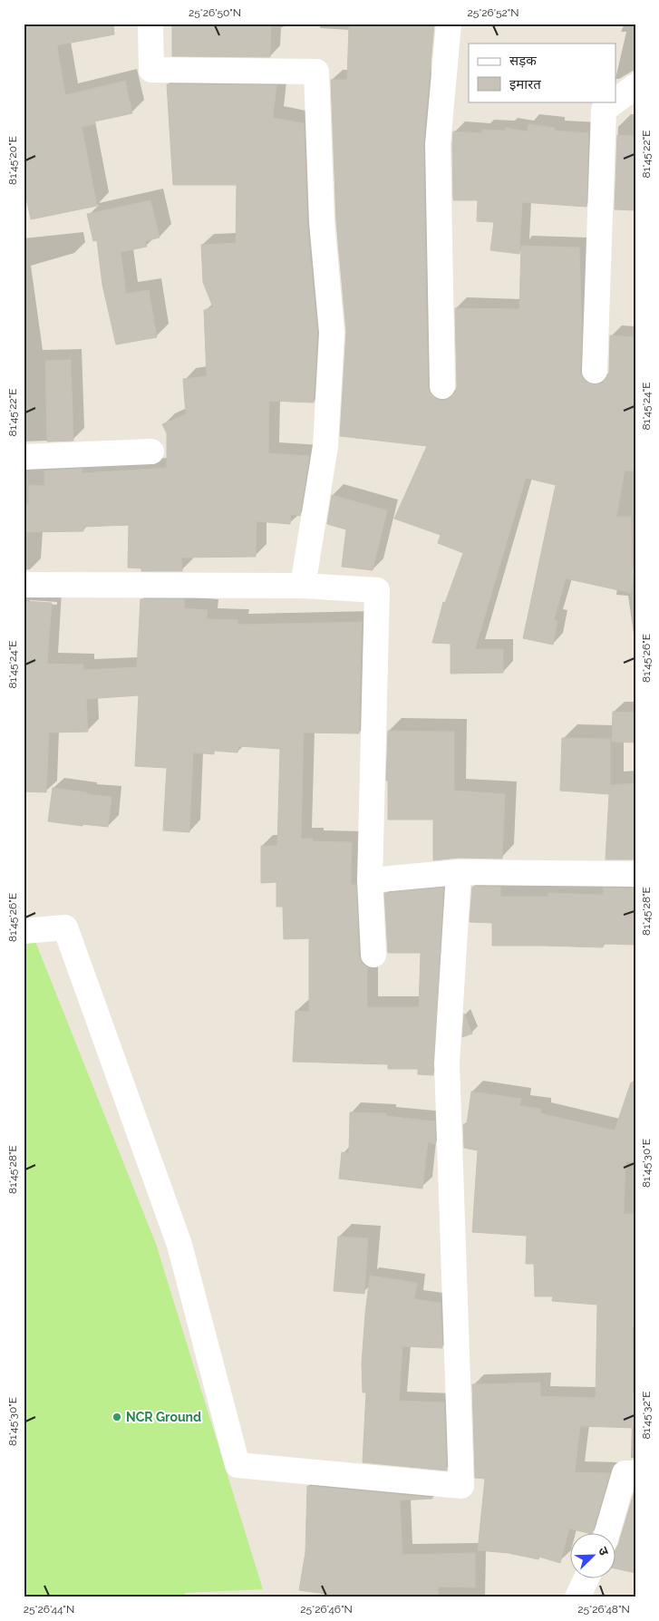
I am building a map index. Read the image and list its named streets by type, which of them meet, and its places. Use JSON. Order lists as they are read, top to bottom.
{
  "places": ["NCR Ground"],
  "legend": ["सड़क", "इमारत"],
  "north": "top right",
  "coordinates": [
    "25°26'50\"N",
    "25°26'52\"N",
    "81°45'22\"E",
    "81°45'20\"E",
    "81°45'24\"E",
    "81°45'26\"E",
    "81°45'28\"E",
    "81°45'30\"E",
    "81°45'32\"E",
    "25°26'44\"N",
    "25°26'46\"N",
    "25°26'48\"N"
  ]
}
